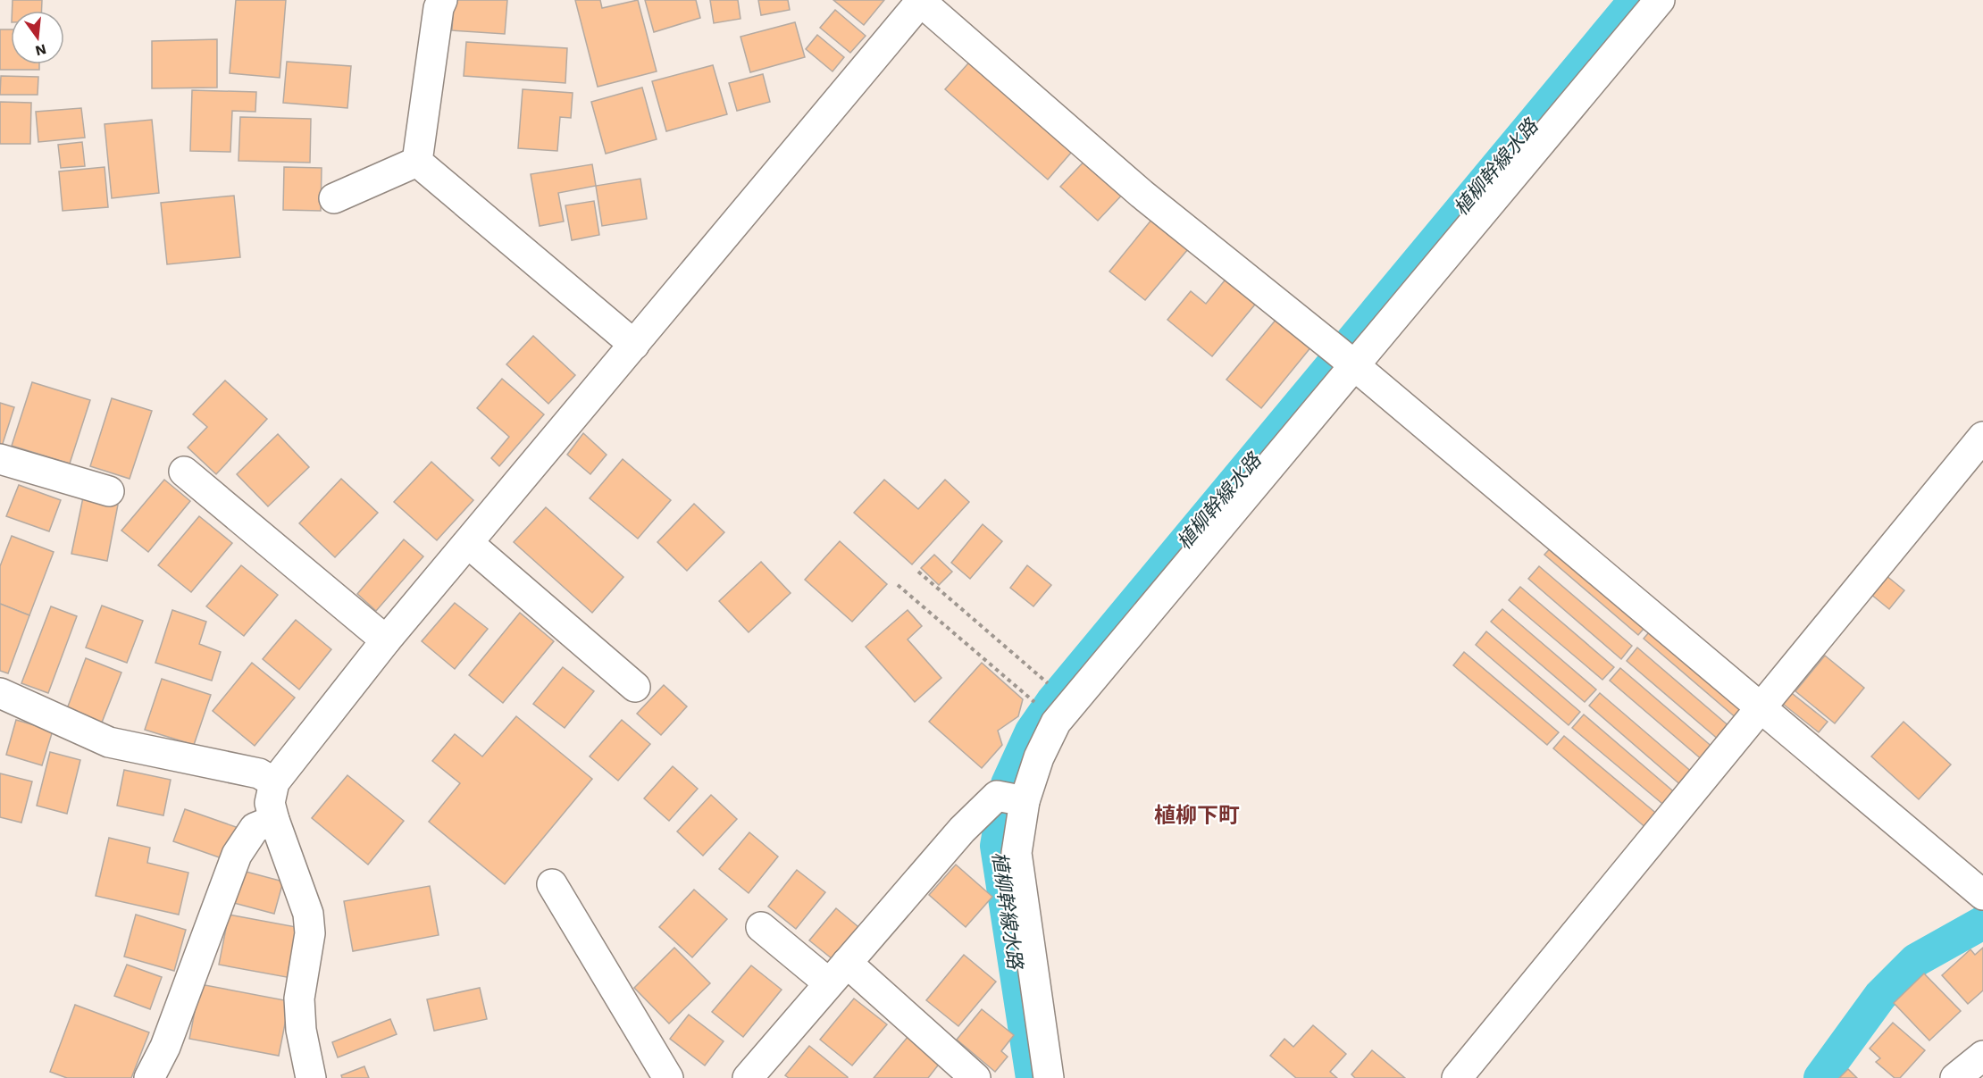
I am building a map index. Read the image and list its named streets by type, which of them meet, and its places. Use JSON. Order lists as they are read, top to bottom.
{
  "districts": ["植柳下町"],
  "water": ["植柳幹線水路"],
  "north": "bottom"
}
